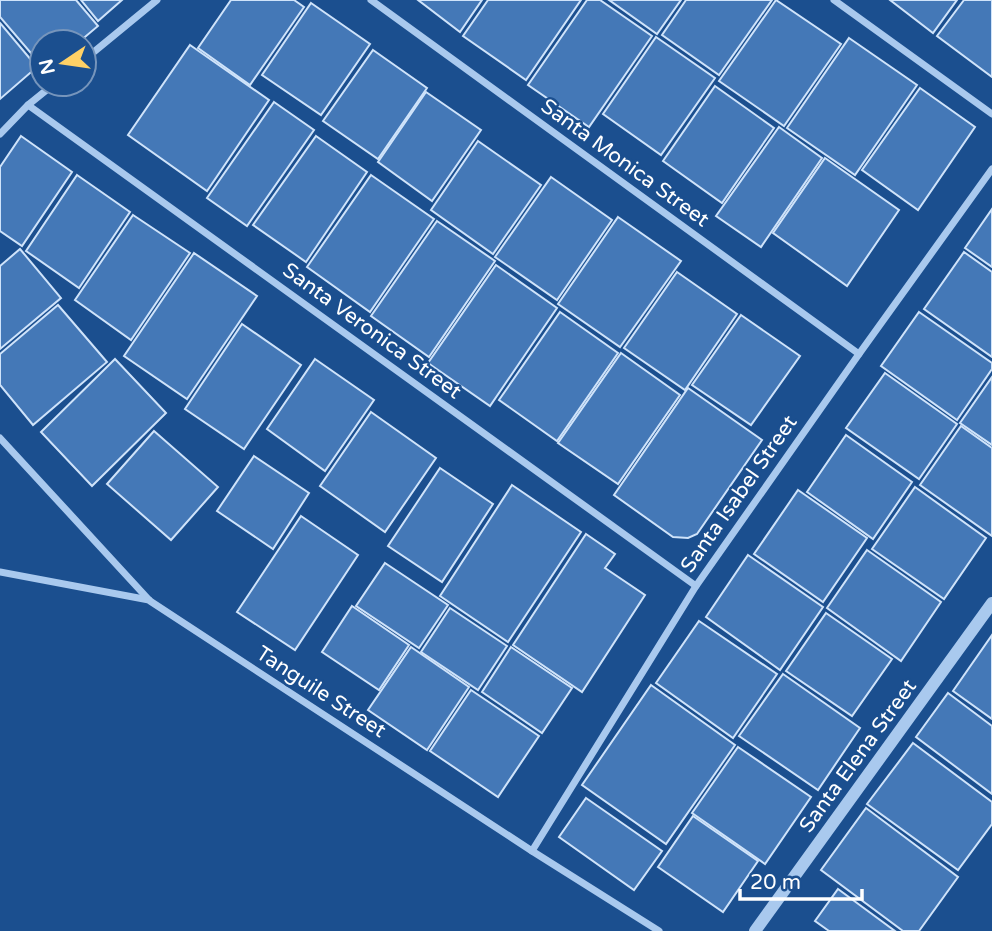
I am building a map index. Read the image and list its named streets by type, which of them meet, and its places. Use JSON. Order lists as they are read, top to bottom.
{
  "streets": {
    "street": [
      "Santa Monica Street",
      "Santa Veronica Street",
      "Santa Isabel Street",
      "Tanguile Street",
      "Santa Elena Street"
    ]
  },
  "crossings": [
    ["Santa Monica Street", "Santa Isabel Street"],
    ["Santa Veronica Street", "Santa Isabel Street"],
    ["Santa Isabel Street", "Tanguile Street"]
  ],
  "scale_bar": "20 m",
  "north": "left"
}
